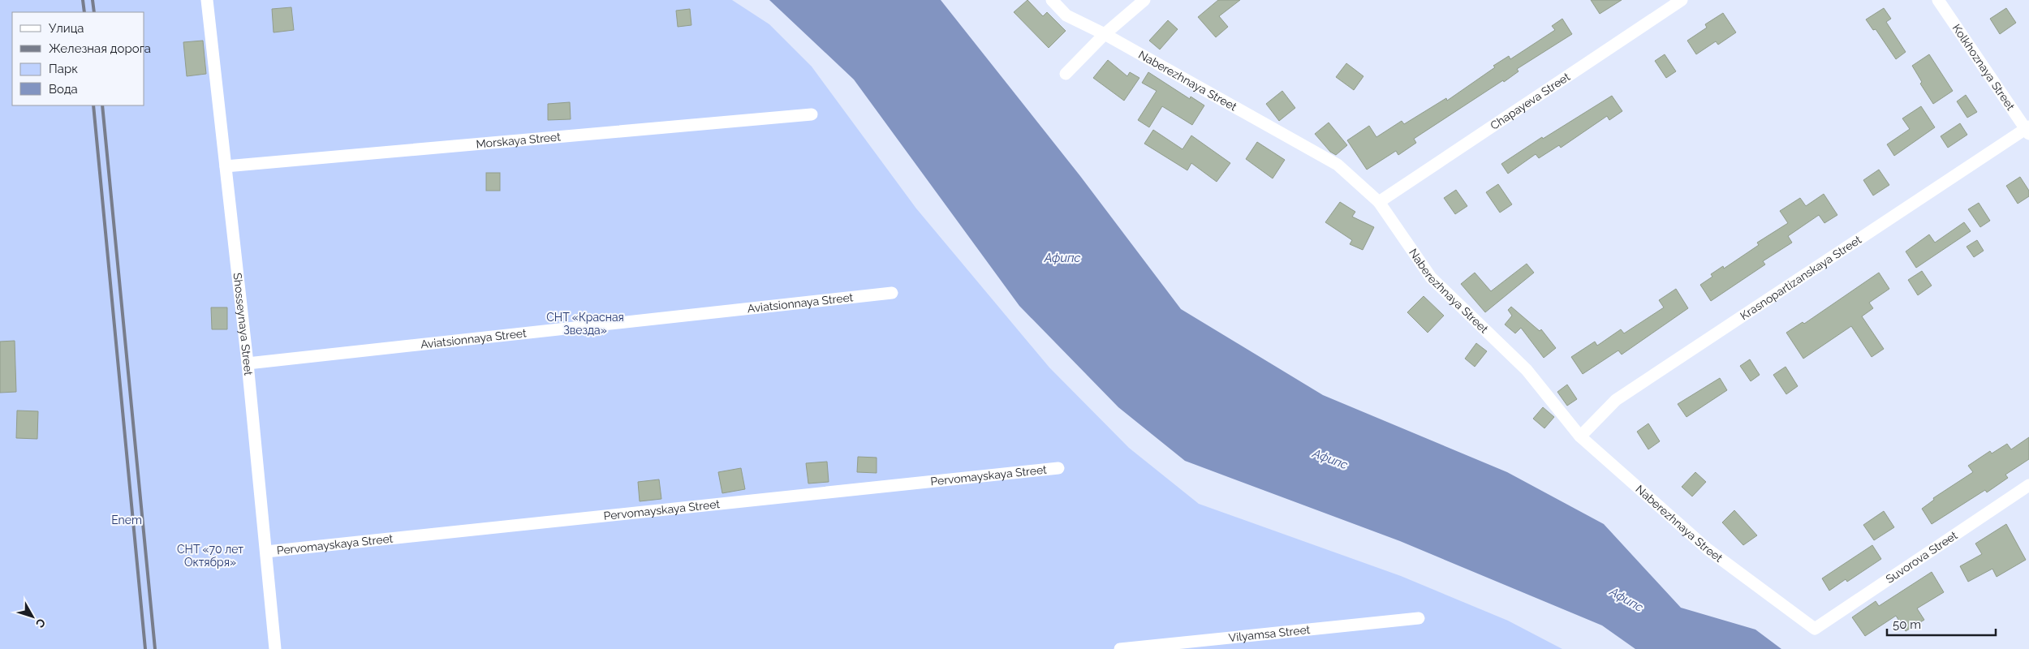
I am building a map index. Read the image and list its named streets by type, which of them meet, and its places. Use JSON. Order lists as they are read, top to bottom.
{
  "streets": {
    "street": [
      "Kolkhoznaya Street",
      "Naberezhnaya Street",
      "Chapayeva Street",
      "Morskaya Street",
      "Krasnopartizanskaya Street",
      "Aviatsionnaya Street",
      "Shosseynaya Street",
      "Pervomayskaya Street",
      "Suvorova Street",
      "Vilyamsa Street"
    ]
  },
  "crossings": [
    ["Kolkhoznaya Street", "Krasnopartizanskaya Street"],
    ["Naberezhnaya Street", "Chapayeva Street"],
    ["Naberezhnaya Street", "Krasnopartizanskaya Street"],
    ["Naberezhnaya Street", "Suvorova Street"],
    ["Morskaya Street", "Shosseynaya Street"],
    ["Aviatsionnaya Street", "Shosseynaya Street"],
    ["Shosseynaya Street", "Pervomayskaya Street"]
  ],
  "water": ["Афипс"],
  "parks": ["СНТ «Красная Звезда»", "Enem", "СНТ «70 лет Октября»"],
  "legend": [
    "Улица",
    "Железная дорога",
    "Парк",
    "Вода"
  ],
  "scale_bar": "50 m",
  "north": "bottom right"
}
